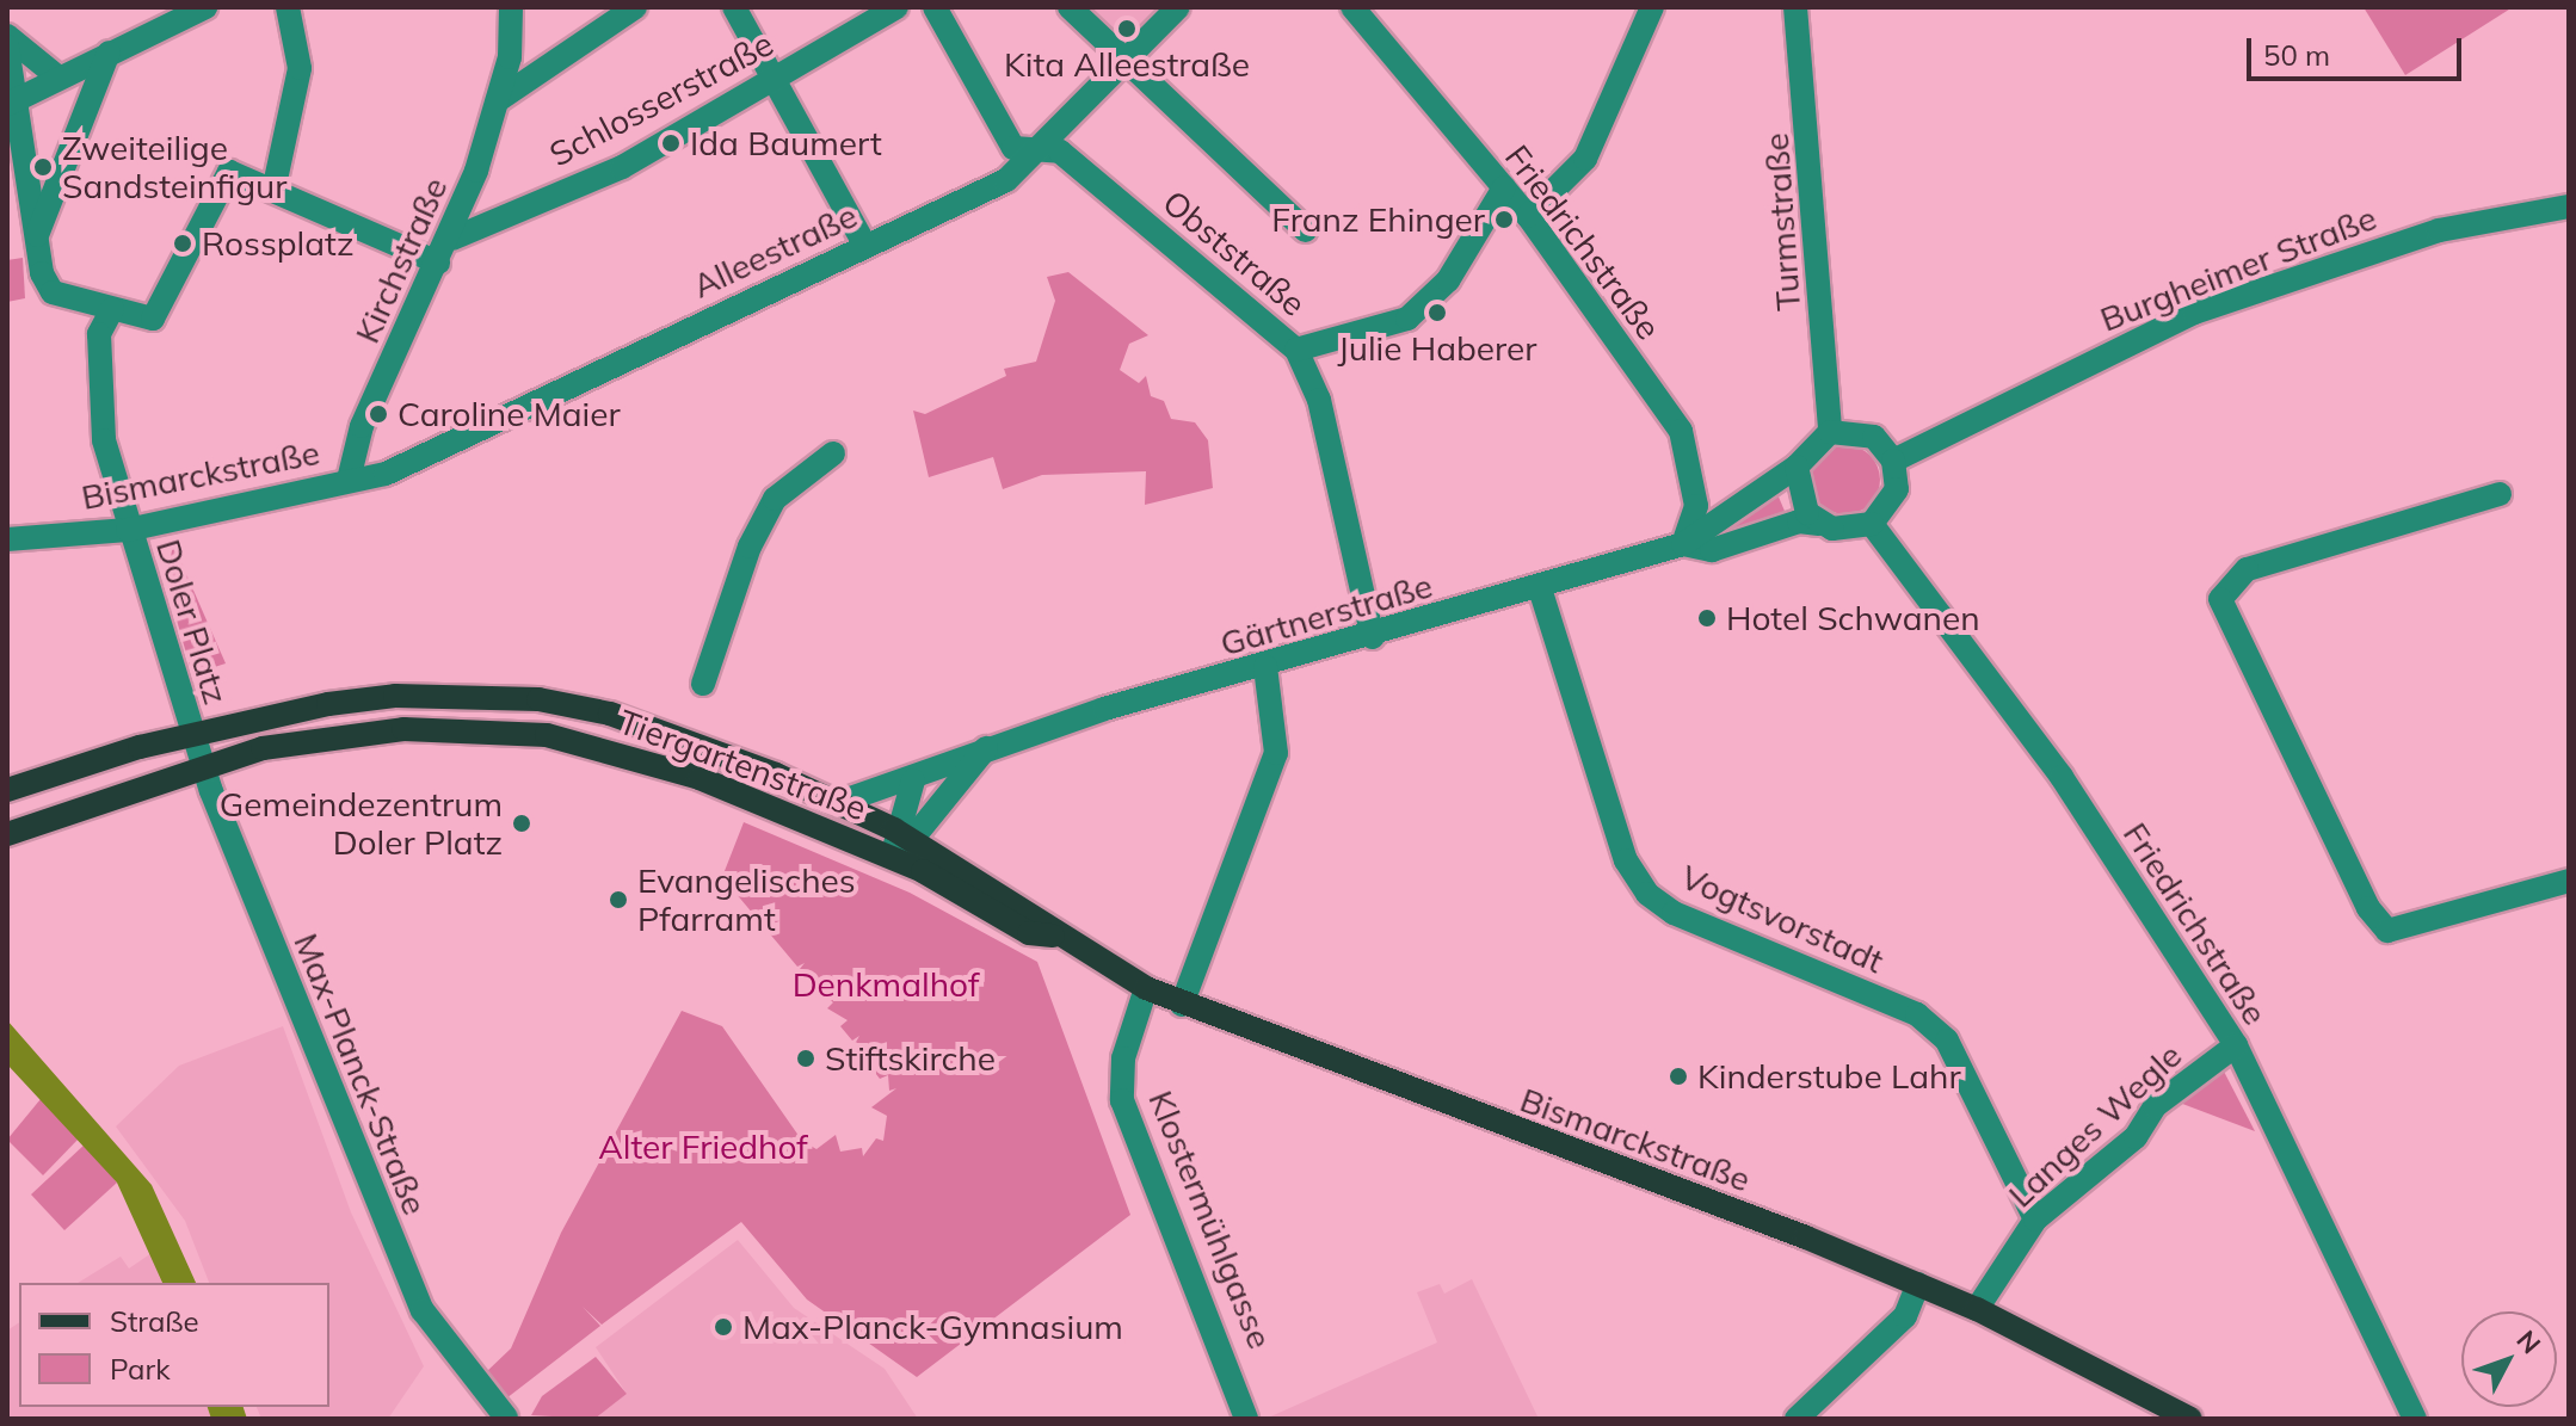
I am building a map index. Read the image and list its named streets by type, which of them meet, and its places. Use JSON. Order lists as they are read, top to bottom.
{
  "streets": {
    "main road": ["Bismarckstraße", "Tiergartenstraße"],
    "street": [
      "Schlosserstraße",
      "Turmstraße",
      "Friedrichstraße",
      "Alleestraße",
      "Obststraße",
      "Kirchstraße",
      "Burgheimer Straße",
      "Gärtnerstraße",
      "Doler Platz",
      "Vogtsvorstadt",
      "Max-Planck-Straße",
      "Langes Wegle",
      "Klostermühlgasse"
    ]
  },
  "crossings": [
    ["Schlosserstraße", "Kirchstraße"],
    ["Turmstraße", "Friedrichstraße"],
    ["Turmstraße", "Burgheimer Straße"],
    ["Turmstraße", "Gärtnerstraße"],
    ["Friedrichstraße", "Burgheimer Straße"],
    ["Friedrichstraße", "Gärtnerstraße"],
    ["Friedrichstraße", "Langes Wegle"],
    ["Alleestraße", "Obststraße"],
    ["Alleestraße", "Kirchstraße"],
    ["Alleestraße", "Bismarckstraße"],
    ["Obststraße", "Gärtnerstraße"],
    ["Kirchstraße", "Bismarckstraße"],
    ["Burgheimer Straße", "Gärtnerstraße"],
    ["Bismarckstraße", "Doler Platz"],
    ["Bismarckstraße", "Tiergartenstraße"],
    ["Bismarckstraße", "Langes Wegle"],
    ["Bismarckstraße", "Klostermühlgasse"],
    ["Gärtnerstraße", "Tiergartenstraße"],
    ["Gärtnerstraße", "Vogtsvorstadt"],
    ["Doler Platz", "Tiergartenstraße"],
    ["Doler Platz", "Max-Planck-Straße"],
    ["Tiergartenstraße", "Max-Planck-Straße"],
    ["Vogtsvorstadt", "Langes Wegle"]
  ],
  "parks": ["Denkmalhof", "Alter Friedhof"],
  "places": [
    "Kita Alleestraße",
    "Ida Baumert",
    "Zweiteilige Sandsteinfigur",
    "Franz Ehinger",
    "Rossplatz",
    "Julie Haberer",
    "Caroline Maier",
    "Hotel Schwanen",
    "Gemeindezentrum Doler Platz",
    "Evangelisches Pfarramt",
    "Stiftskirche",
    "Kinderstube Lahr",
    "Max-Planck-Gymnasium"
  ],
  "legend": ["Straße", "Park"],
  "scale_bar": "50 m",
  "north": "top right"
}
